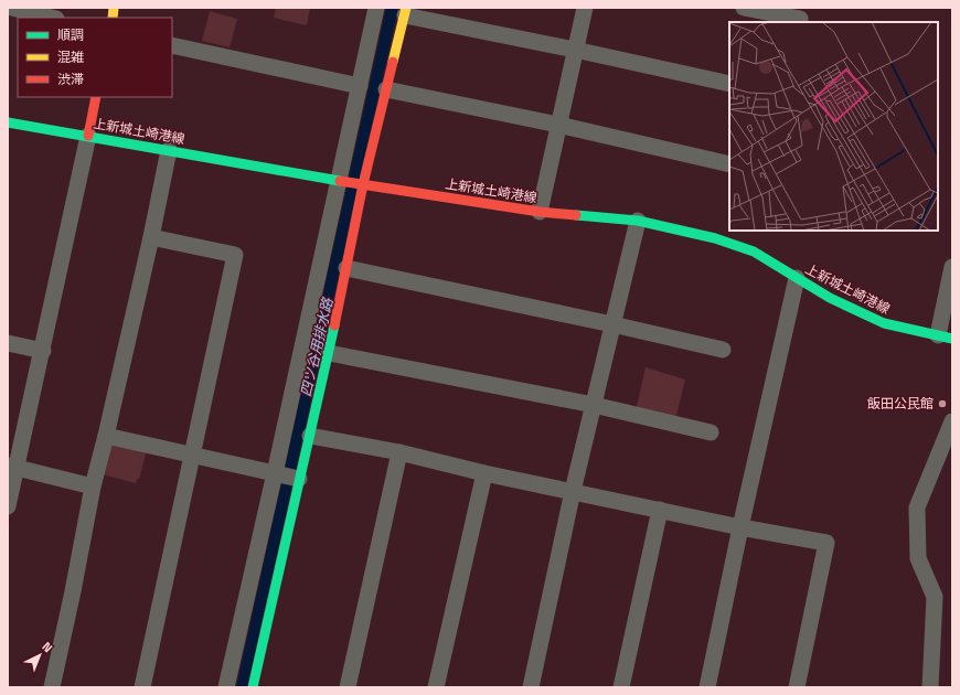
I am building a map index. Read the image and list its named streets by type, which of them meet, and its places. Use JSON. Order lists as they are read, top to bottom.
{
  "streets": {
    "main road": ["上新城土崎港線"]
  },
  "water": ["四ツ谷用排水路"],
  "places": ["飯田公民館"],
  "legend": ["順調", "混雑", "渋滞"],
  "north": "top right"
}
